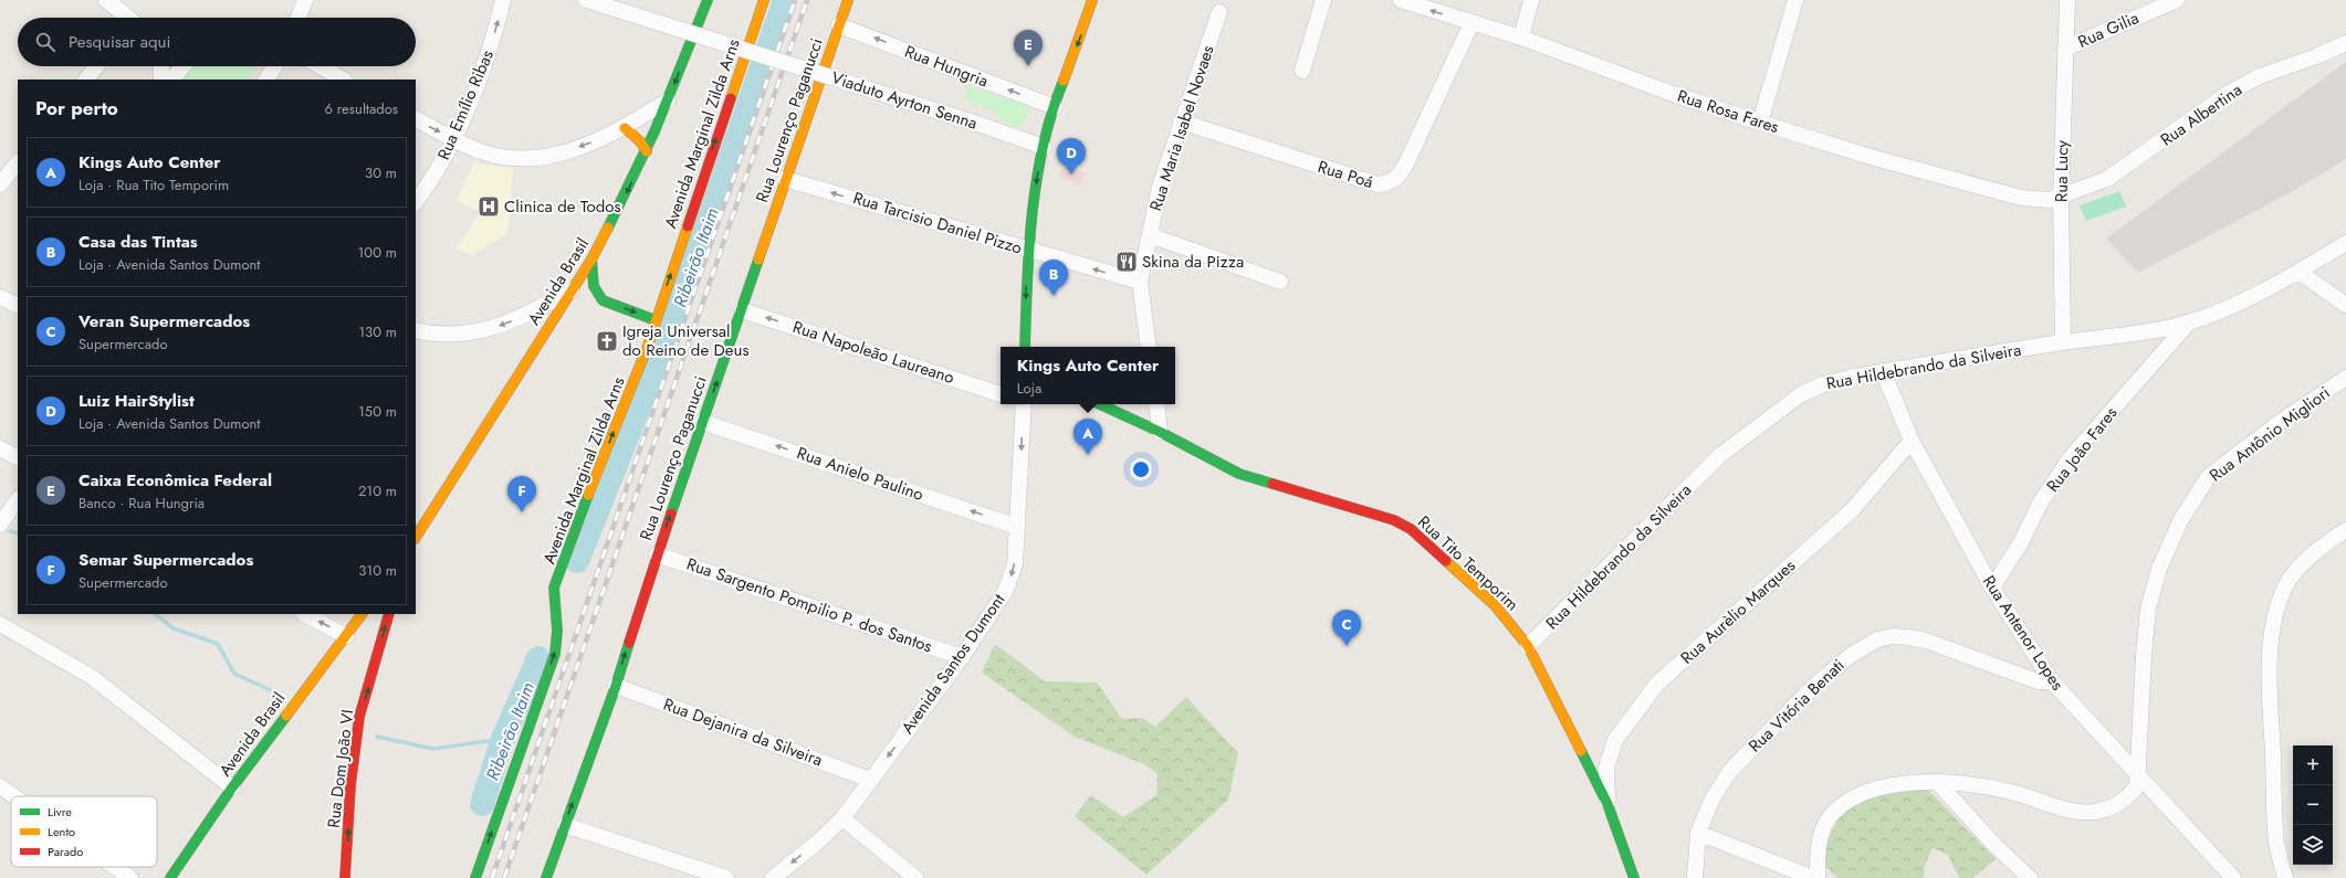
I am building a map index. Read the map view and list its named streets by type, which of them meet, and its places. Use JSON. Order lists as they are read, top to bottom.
{
  "streets": {
    "main road": [
      "Rua Lourenço Paganucci",
      "Avenida Marginal Zilda Arns",
      "Avenida Brasil",
      "Rua Tito Temporim",
      "Rua Dom João VI"
    ],
    "street": [
      "Rua Gilia",
      "Rua Hungria",
      "Viaduto Ayrton Senna",
      "Rua Emílio Ribas",
      "Rua Rosa Fares",
      "Rua Albertina",
      "Rua Maria Isabel Novaes",
      "Rua Lucy",
      "Rua Poá",
      "Rua Tarcisio Daniel Pizzo",
      "Rua Napoleão Laureano",
      "Rua Hildebrando da Silveira",
      "Rua Antônio Migliori",
      "Rua João Fares",
      "Rua Anielo Paulino",
      "Rua Sargento Pompilio P. dos Santos",
      "Rua Aurèlio Marques",
      "Rua Antenor Lopes",
      "Avenida Santos Dumont",
      "Rua Vitória Benati",
      "Rua Dejanira da Silveira"
    ]
  },
  "crossings": [
    ["Rua Gilia", "Rua Lucy"],
    ["Rua Hungria", "Rua Lourenço Paganucci"],
    ["Rua Rosa Fares", "Rua Albertina"],
    ["Rua Rosa Fares", "Rua Lucy"],
    ["Rua Rosa Fares", "Rua Poá"],
    ["Rua Albertina", "Rua Lucy"],
    ["Rua Lourenço Paganucci", "Rua Tarcisio Daniel Pizzo"],
    ["Rua Lourenço Paganucci", "Rua Napoleão Laureano"],
    ["Rua Lourenço Paganucci", "Rua Anielo Paulino"],
    ["Rua Lourenço Paganucci", "Rua Sargento Pompilio P. dos Santos"],
    ["Rua Lourenço Paganucci", "Rua Dejanira da Silveira"],
    ["Rua Maria Isabel Novaes", "Rua Poá"],
    ["Rua Maria Isabel Novaes", "Rua Tarcisio Daniel Pizzo"],
    ["Rua Lucy", "Rua Hildebrando da Silveira"],
    ["Rua Hildebrando da Silveira", "Rua João Fares"],
    ["Rua Hildebrando da Silveira", "Rua Tito Temporim"],
    ["Rua Hildebrando da Silveira", "Rua Antenor Lopes"],
    ["Rua Antônio Migliori", "Rua Antenor Lopes"],
    ["Rua João Fares", "Rua Antenor Lopes"],
    ["Rua Anielo Paulino", "Avenida Santos Dumont"],
    ["Rua Tito Temporim", "Rua Aurèlio Marques"],
    ["Rua Sargento Pompilio P. dos Santos", "Avenida Santos Dumont"],
    ["Rua Aurèlio Marques", "Rua Antenor Lopes"],
    ["Rua Antenor Lopes", "Rua Vitória Benati"],
    ["Avenida Santos Dumont", "Rua Dejanira da Silveira"]
  ],
  "one_way": [
    "Rua Hungria",
    "Rua Emílio Ribas",
    "Rua Lourenço Paganucci",
    "Avenida Marginal Zilda Arns",
    "Rua Tarcisio Daniel Pizzo",
    "Rua Napoleão Laureano",
    "Rua Anielo Paulino",
    "Avenida Santos Dumont",
    "Rua Dom João VI"
  ],
  "water": ["Ribeirão Itaim"],
  "places": {
    "hospital": ["Clinica de Todos"],
    "restaurant": ["Skina da Pizza"],
    "church": ["Igreja Universal do Reino de Deus"]
  },
  "legend": ["Livre", "Lento", "Parado"],
  "page": {
    "search": "Pesquisar aqui",
    "pins": [
      "E",
      "D",
      "B",
      "A",
      "F",
      "C"
    ],
    "heading": ["Por perto", "6 resultados"],
    "list": [
      {
        "mark": "A",
        "name": "Kings Auto Center",
        "note": "Loja · Rua Tito Temporim",
        "value": "30 m"
      },
      {
        "mark": "B",
        "name": "Casa das Tintas",
        "note": "Loja · Avenida Santos Dumont",
        "value": "100 m"
      },
      {
        "mark": "C",
        "name": "Veran Supermercados",
        "note": "Supermercado",
        "value": "130 m"
      },
      {
        "mark": "D",
        "name": "Luiz HairStylist",
        "note": "Loja · Avenida Santos Dumont",
        "value": "150 m"
      },
      {
        "mark": "E",
        "name": "Caixa Econômica Federal",
        "note": "Banco · Rua Hungria",
        "value": "210 m"
      },
      {
        "mark": "F",
        "name": "Semar Supermercados",
        "note": "Supermercado",
        "value": "310 m"
      }
    ],
    "popup": ["Kings Auto Center", "Loja"],
    "map_buttons": ["+", "−"]
  }
}
